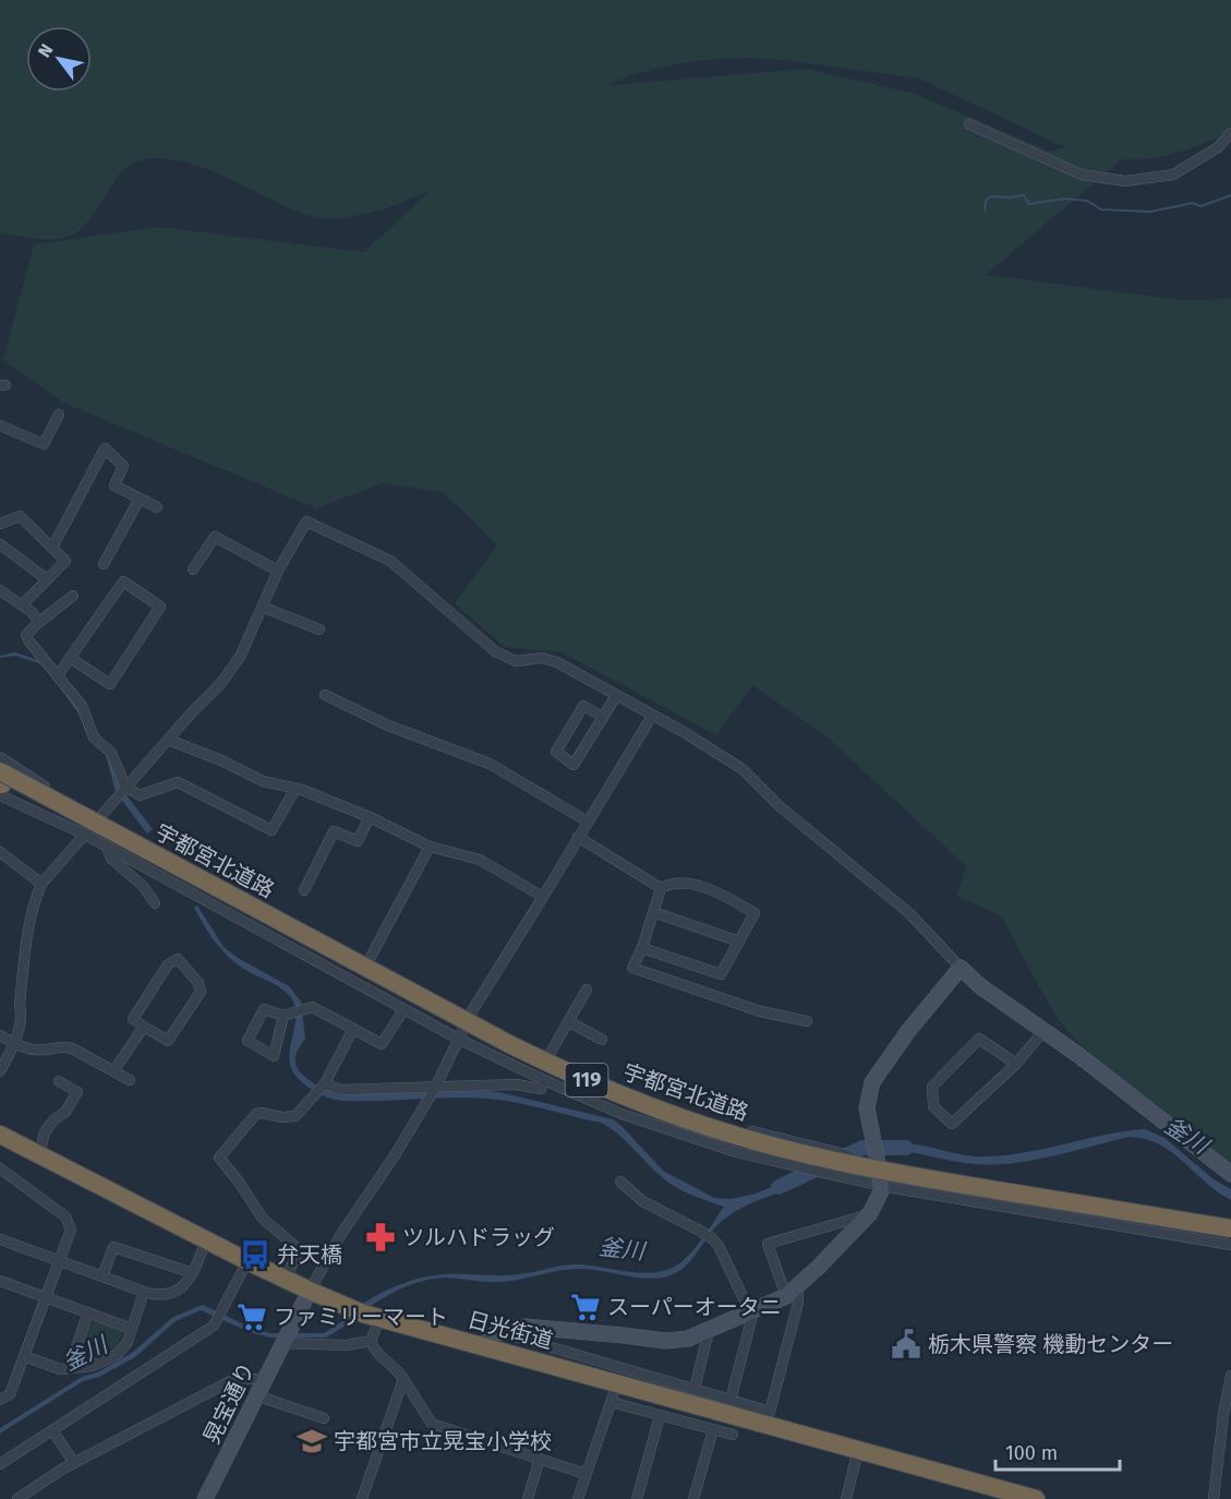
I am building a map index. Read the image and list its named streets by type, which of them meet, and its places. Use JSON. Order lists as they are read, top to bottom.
{
  "streets": {
    "highway": ["宇都宮北道路", "119", "日光街道"],
    "street": ["晃宝通り"]
  },
  "crossings": [
    ["日光街道", "晃宝通り"]
  ],
  "water": ["釜川"],
  "places": {
    "pharmacy": ["ツルハドラッグ"],
    "bus stop": ["弁天橋"],
    "supermarket": ["スーパーオータニ", "ファミリーマート"],
    "public building": ["栃木県警察 機動センター"],
    "school or university": ["宇都宮市立晃宝小学校"]
  },
  "scale_bar": "100 m",
  "north": "top left"
}
